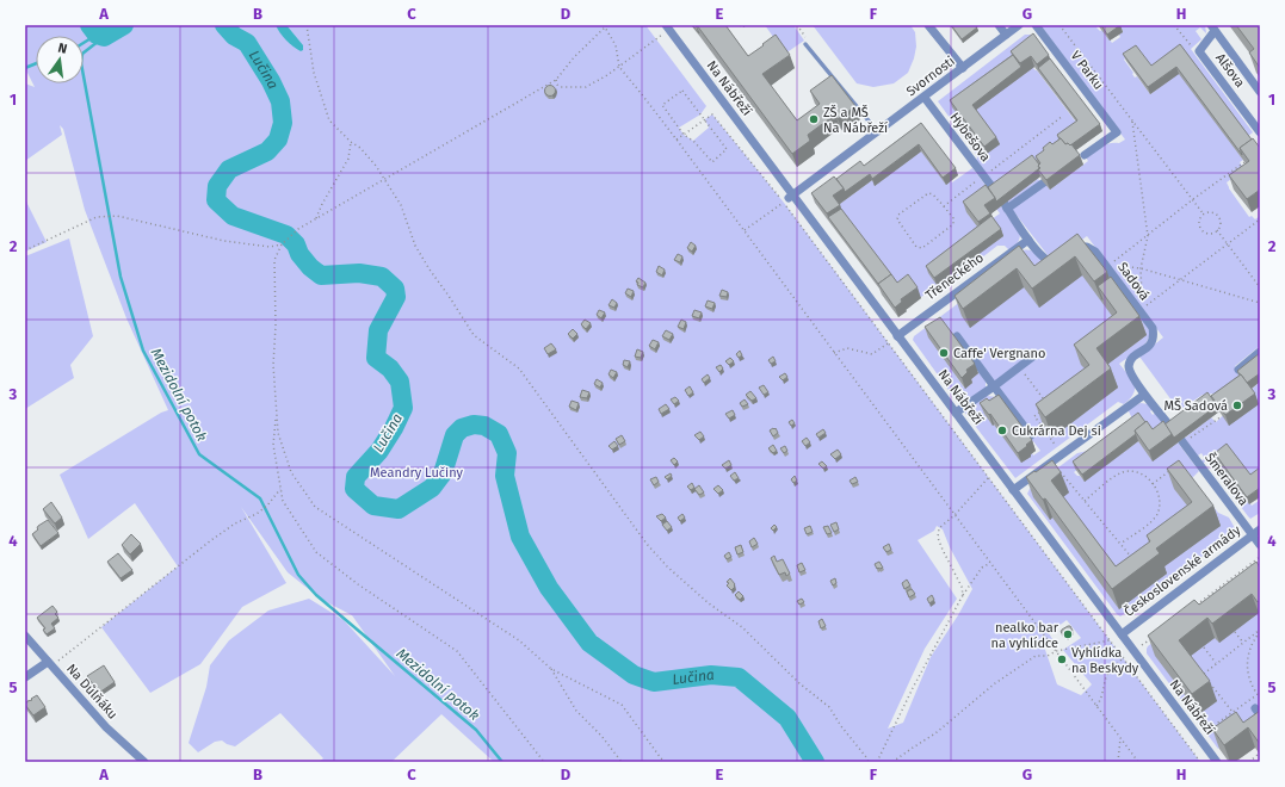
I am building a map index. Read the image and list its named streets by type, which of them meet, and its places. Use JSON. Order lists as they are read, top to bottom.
{
  "streets": {
    "street": [
      "V Parku",
      "Alšova",
      "Svornosti",
      "Na Nábřeží",
      "Hybešova",
      "Třeneckého",
      "Sadová",
      "Šmeralova",
      "Československé armády",
      "Na Důlňáku"
    ]
  },
  "crossings": [
    ["Svornosti", "Na Nábřeží"],
    ["Svornosti", "Hybešova"],
    ["Na Nábřeží", "Třeneckého"],
    ["Na Nábřeží", "Československé armády"],
    ["Třeneckého", "Sadová"],
    ["Šmeralova", "Československé armády"]
  ],
  "water": ["Lučina", "Mezidolní potok"],
  "parks": ["Meandry Lučiny"],
  "places": [
    "ZŠ a MŠ Na Nábřeží",
    "Caffe' Vergnano",
    "MŠ Sadová",
    "Cukrárna Dej si",
    "nealko bar na vyhlídce",
    "Vyhlídka na Beskydy"
  ],
  "north": "top",
  "grid": {
    "columns": [
      "A",
      "B",
      "C",
      "D",
      "E",
      "F",
      "G",
      "H"
    ],
    "rows": [
      "1",
      "2",
      "3",
      "4",
      "5"
    ]
  }
}
